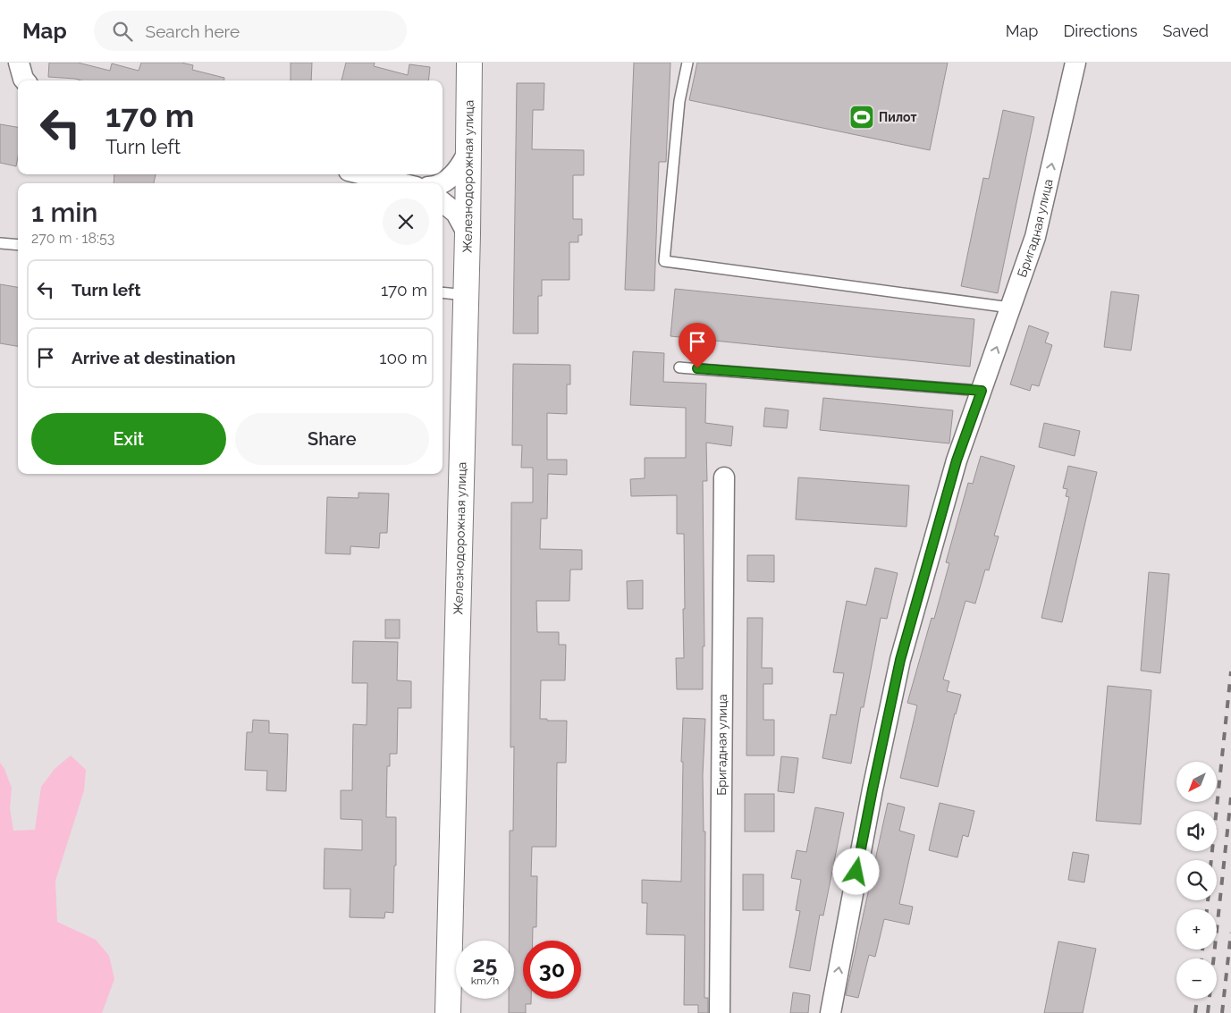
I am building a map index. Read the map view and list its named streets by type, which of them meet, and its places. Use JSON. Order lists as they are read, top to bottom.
{
  "streets": {
    "street": ["Железнодорожная улица", "Бригадная улица"]
  },
  "places": {
    "sports": ["Пилот"]
  },
  "north": "bottom left",
  "page": {
    "header": "Map",
    "search": "Search here",
    "nav": ["Map", "Directions", "Saved"],
    "turn": ["170 m", "Turn left"],
    "heading": ["1 min", "270 m · 18:53"],
    "list": [
      {
        "name": "Turn left",
        "value": "170 m"
      },
      {
        "name": "Arrive at destination",
        "value": "100 m"
      }
    ],
    "buttons": ["Exit", "Share"],
    "map_buttons": ["+", "−"],
    "speed": "25 km/h",
    "limit": "30"
  }
}
